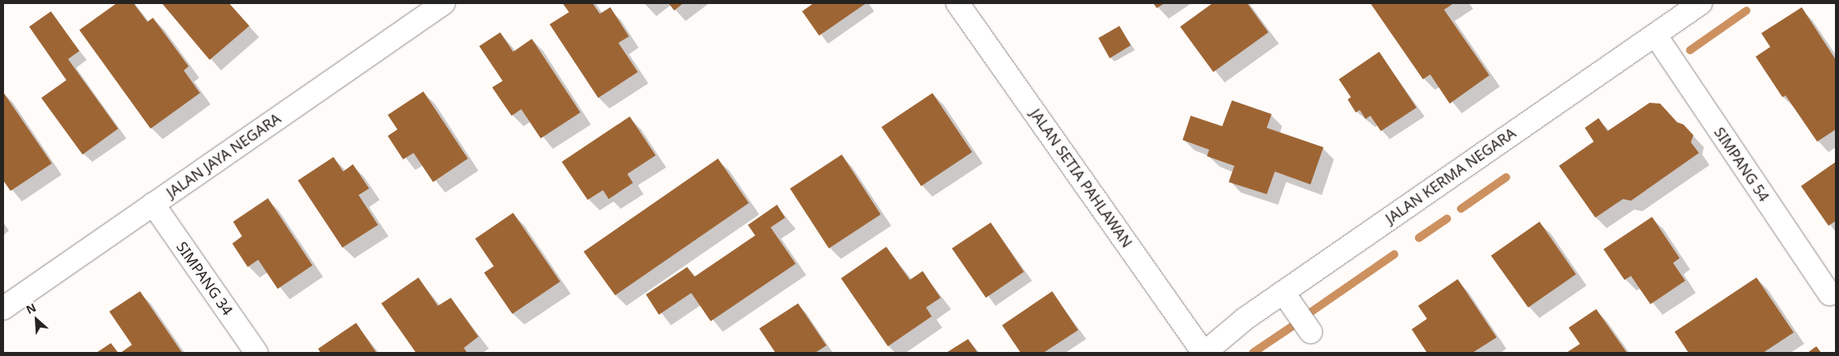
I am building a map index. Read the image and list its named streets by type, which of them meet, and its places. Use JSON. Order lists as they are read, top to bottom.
{
  "streets": {
    "street": [
      "JALAN JAYA NEGARA",
      "SIMPANG 54",
      "JALAN KERMA NEGARA",
      "JALAN SETIA PAHLAWAN",
      "SIMPANG 34"
    ]
  },
  "crossings": [
    ["JALAN JAYA NEGARA", "SIMPANG 34"],
    ["SIMPANG 54", "JALAN KERMA NEGARA"],
    ["JALAN KERMA NEGARA", "JALAN SETIA PAHLAWAN"]
  ],
  "north": "top left"
}
